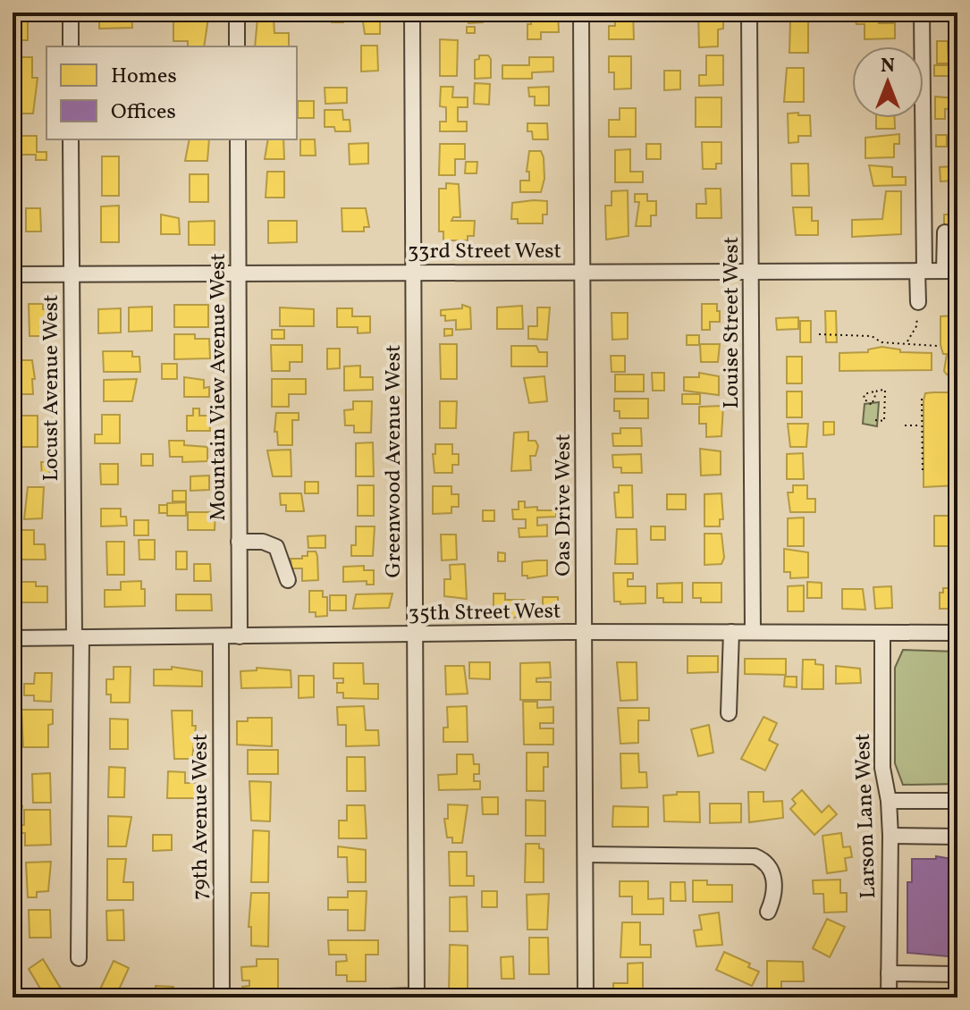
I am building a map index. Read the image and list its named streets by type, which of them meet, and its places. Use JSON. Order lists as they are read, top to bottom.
{
  "streets": {
    "street": [
      "33rd Street West",
      "Louise Street West",
      "Mountain View Avenue West",
      "Locust Avenue West",
      "Greenwood Avenue West",
      "Oas Drive West",
      "35th Street West",
      "Larson Lane West",
      "79th Avenue West"
    ]
  },
  "crossings": [
    ["33rd Street West", "Louise Street West"],
    ["33rd Street West", "Mountain View Avenue West"],
    ["33rd Street West", "Locust Avenue West"],
    ["33rd Street West", "Greenwood Avenue West"],
    ["33rd Street West", "Oas Drive West"],
    ["Louise Street West", "35th Street West"],
    ["Mountain View Avenue West", "35th Street West"],
    ["Locust Avenue West", "35th Street West"],
    ["Greenwood Avenue West", "35th Street West"],
    ["Oas Drive West", "35th Street West"],
    ["35th Street West", "Larson Lane West"],
    ["35th Street West", "79th Avenue West"]
  ],
  "legend": ["Homes", "Offices"],
  "north": "top"
}
